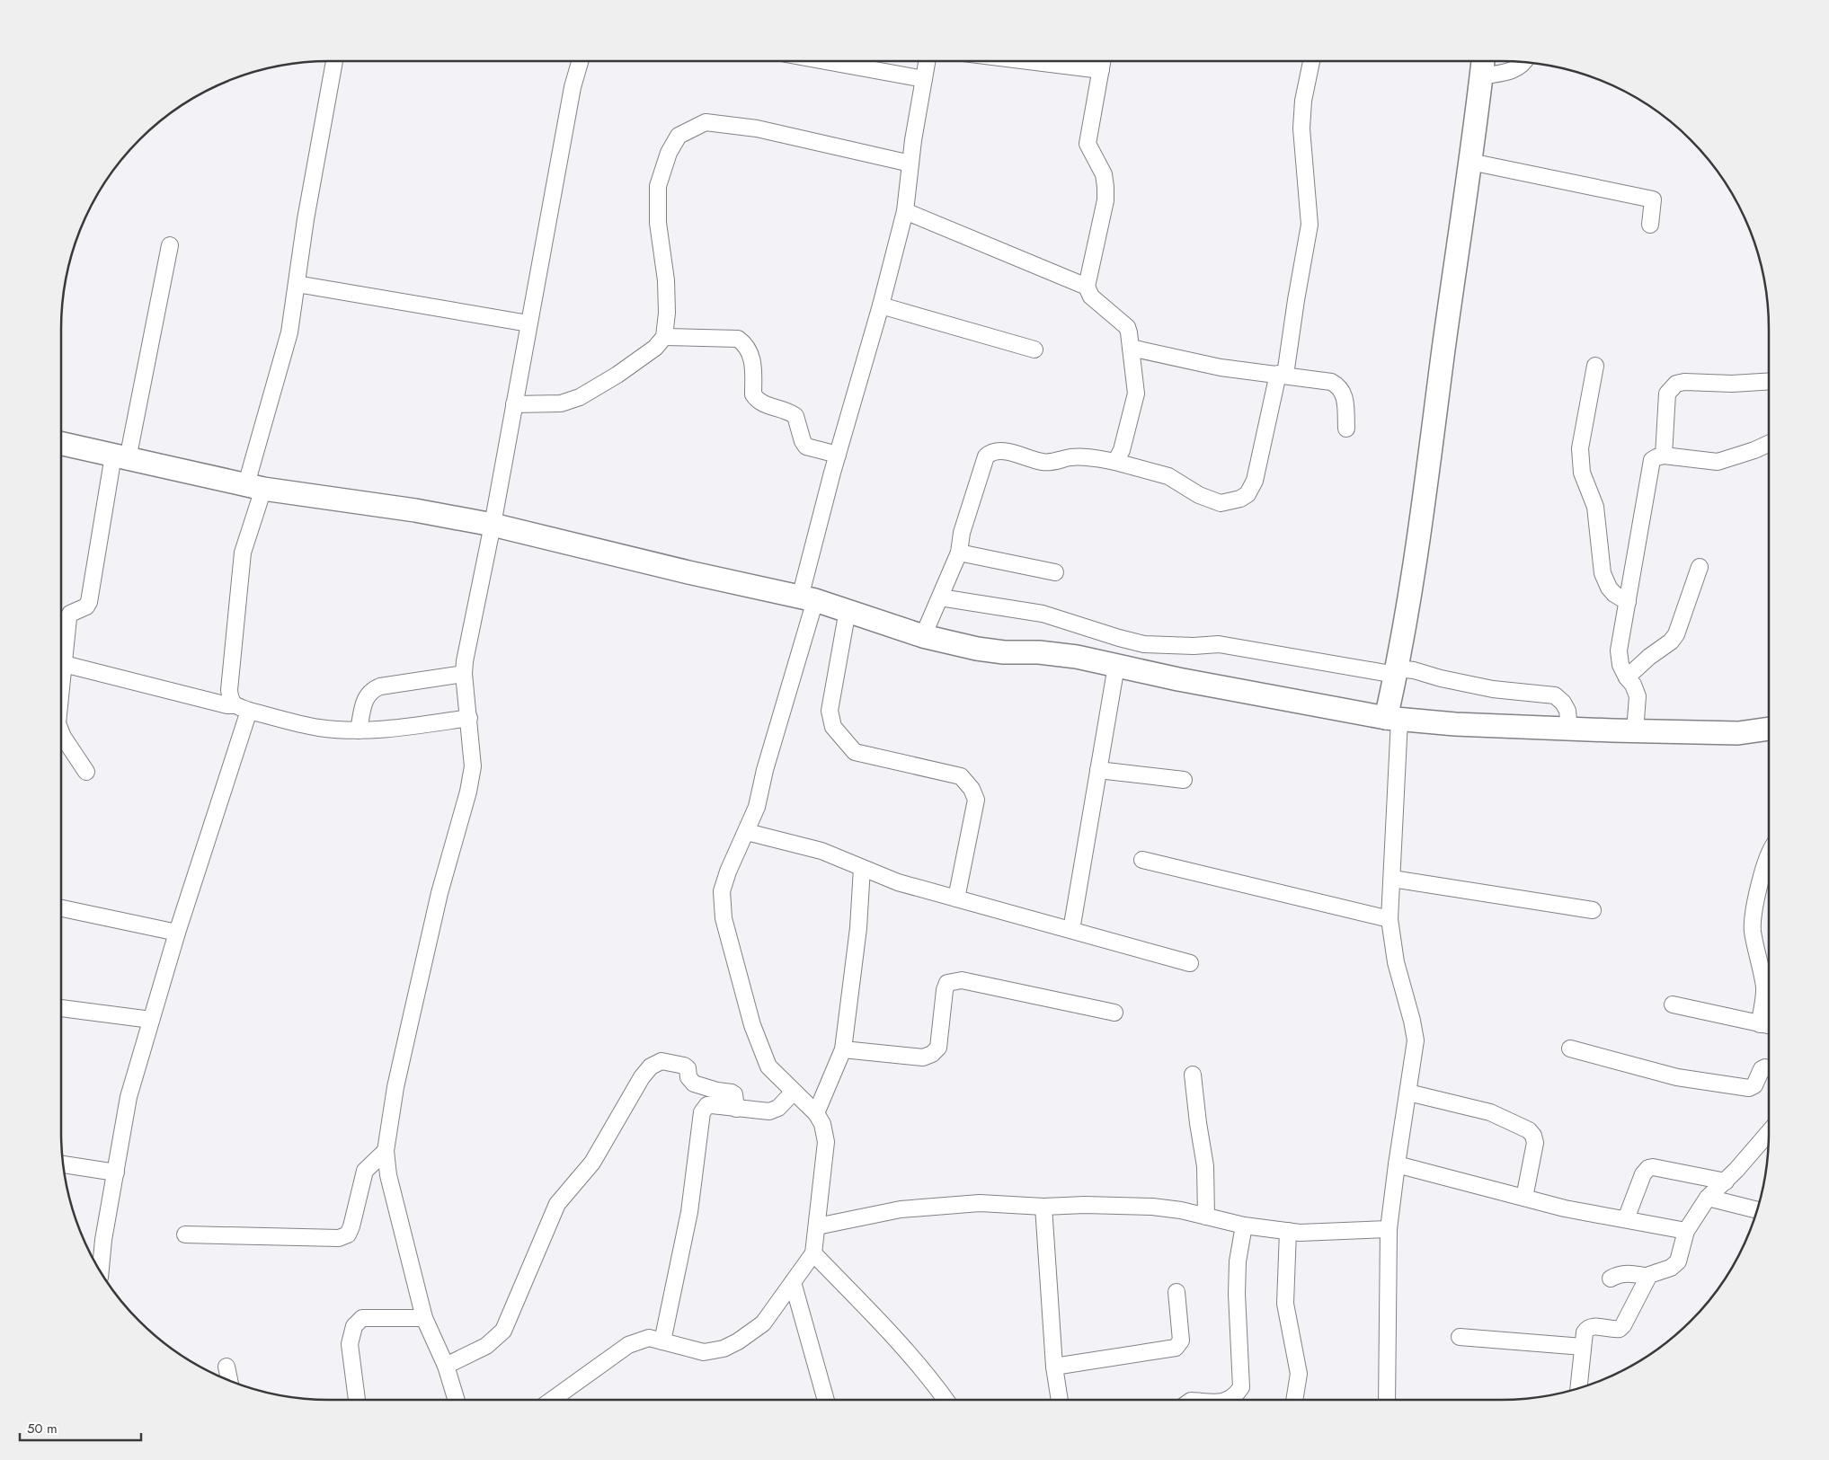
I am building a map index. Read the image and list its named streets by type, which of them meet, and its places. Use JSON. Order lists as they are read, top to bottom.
{
  "scale_bar": "50 m"
}
